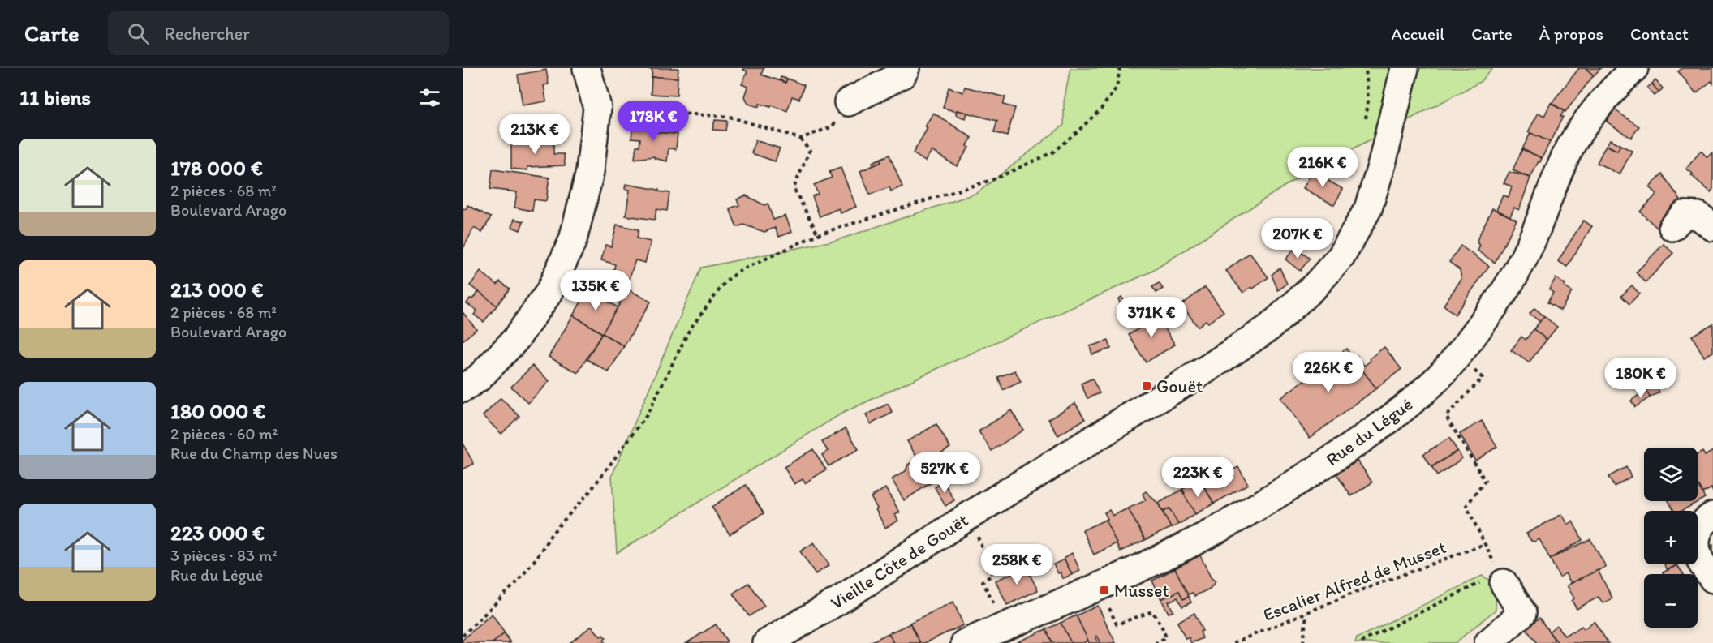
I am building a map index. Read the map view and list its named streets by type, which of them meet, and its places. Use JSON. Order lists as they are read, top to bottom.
{
  "streets": {
    "street": ["Rue du Légué", "Vieille Côte de Gouët"],
    "path": ["Escalier Alfred de Musset"]
  },
  "places": {
    "transit": ["Gouët", "Musset"]
  },
  "page": {
    "header": "Carte",
    "search": "Rechercher",
    "nav": [
      "Accueil",
      "Carte",
      "À propos",
      "Contact"
    ],
    "heading": "11 biens",
    "price": [
      "178K €",
      "213K €",
      "216K €",
      "207K €",
      "135K €",
      "371K €",
      "226K €",
      "180K €",
      "527K €",
      "223K €",
      "258K €"
    ],
    "list": [
      {
        "name": "178 000 €",
        "note": "2 pièces · 68 m² · Boulevard Arago"
      },
      {
        "name": "213 000 €",
        "note": "2 pièces · 68 m² · Boulevard Arago"
      },
      {
        "name": "180 000 €",
        "note": "2 pièces · 60 m² · Rue du Champ des Nues"
      },
      {
        "name": "223 000 €",
        "note": "3 pièces · 83 m² · Rue du Légué"
      }
    ],
    "map_buttons": ["+", "−"]
  }
}
